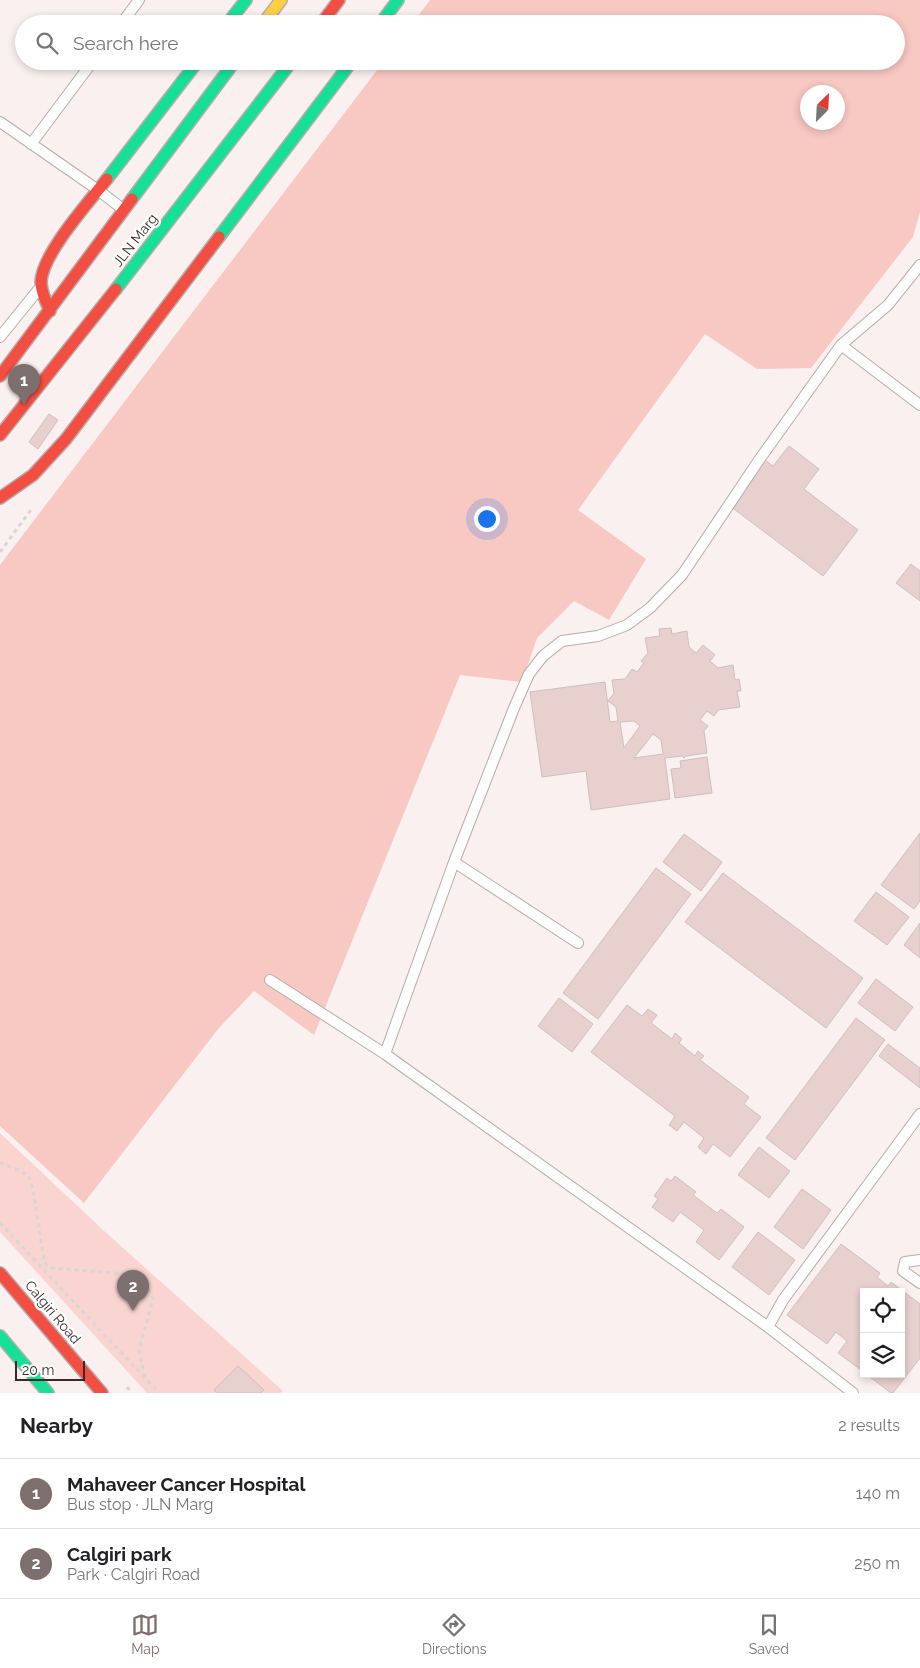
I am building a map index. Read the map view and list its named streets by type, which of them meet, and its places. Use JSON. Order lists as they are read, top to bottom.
{
  "streets": {
    "main road": ["JLN Marg", "Calgiri Road"]
  },
  "scale_bar": "20 m",
  "north": "top right",
  "page": {
    "search": "Search here",
    "pins": ["1", "2"],
    "scale": "20 m",
    "heading": ["Nearby", "2 results"],
    "list": [
      {
        "mark": "1",
        "name": "Mahaveer Cancer Hospital",
        "note": "Bus stop · JLN Marg",
        "value": "140 m"
      },
      {
        "mark": "2",
        "name": "Calgiri park",
        "note": "Park · Calgiri Road",
        "value": "250 m"
      }
    ],
    "nav": ["Map", "Directions", "Saved"]
  }
}
